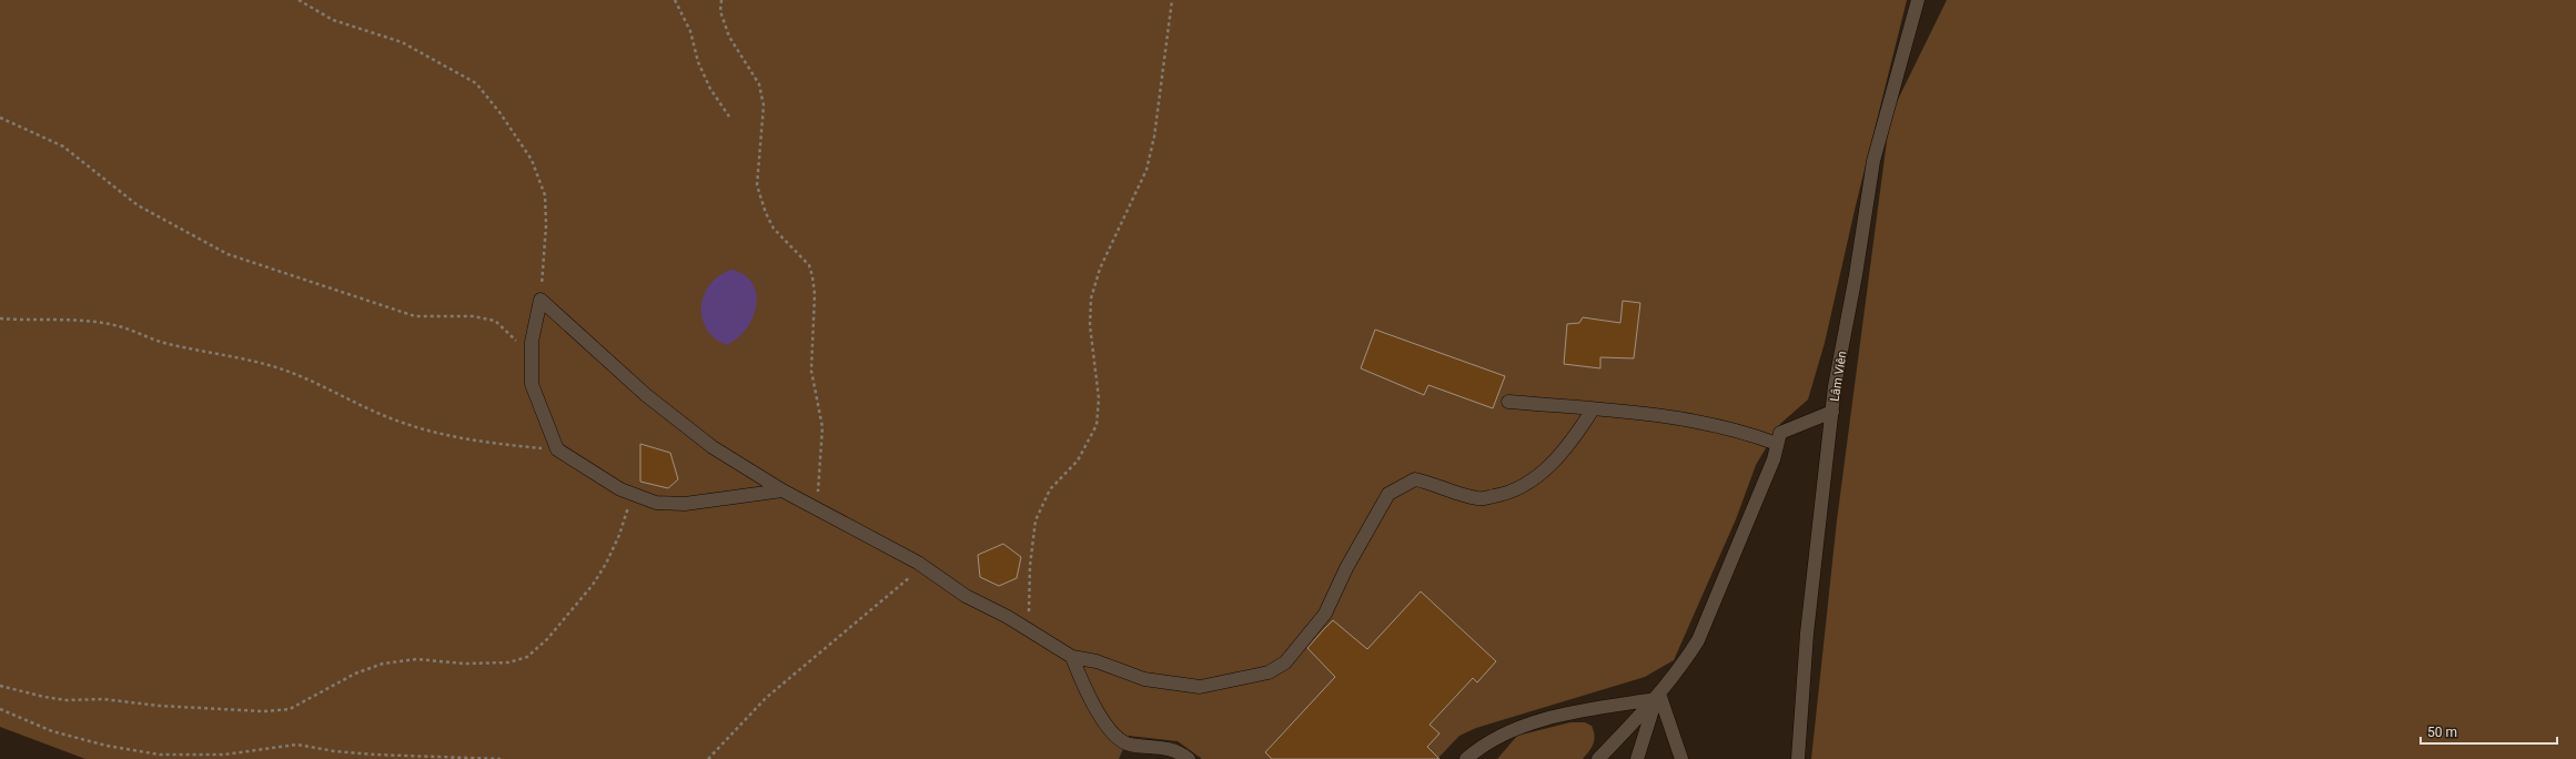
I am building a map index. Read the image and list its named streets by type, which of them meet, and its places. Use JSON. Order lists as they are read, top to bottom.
{
  "streets": {
    "street": ["Lâm Viên"]
  },
  "scale_bar": "50 m"
}
